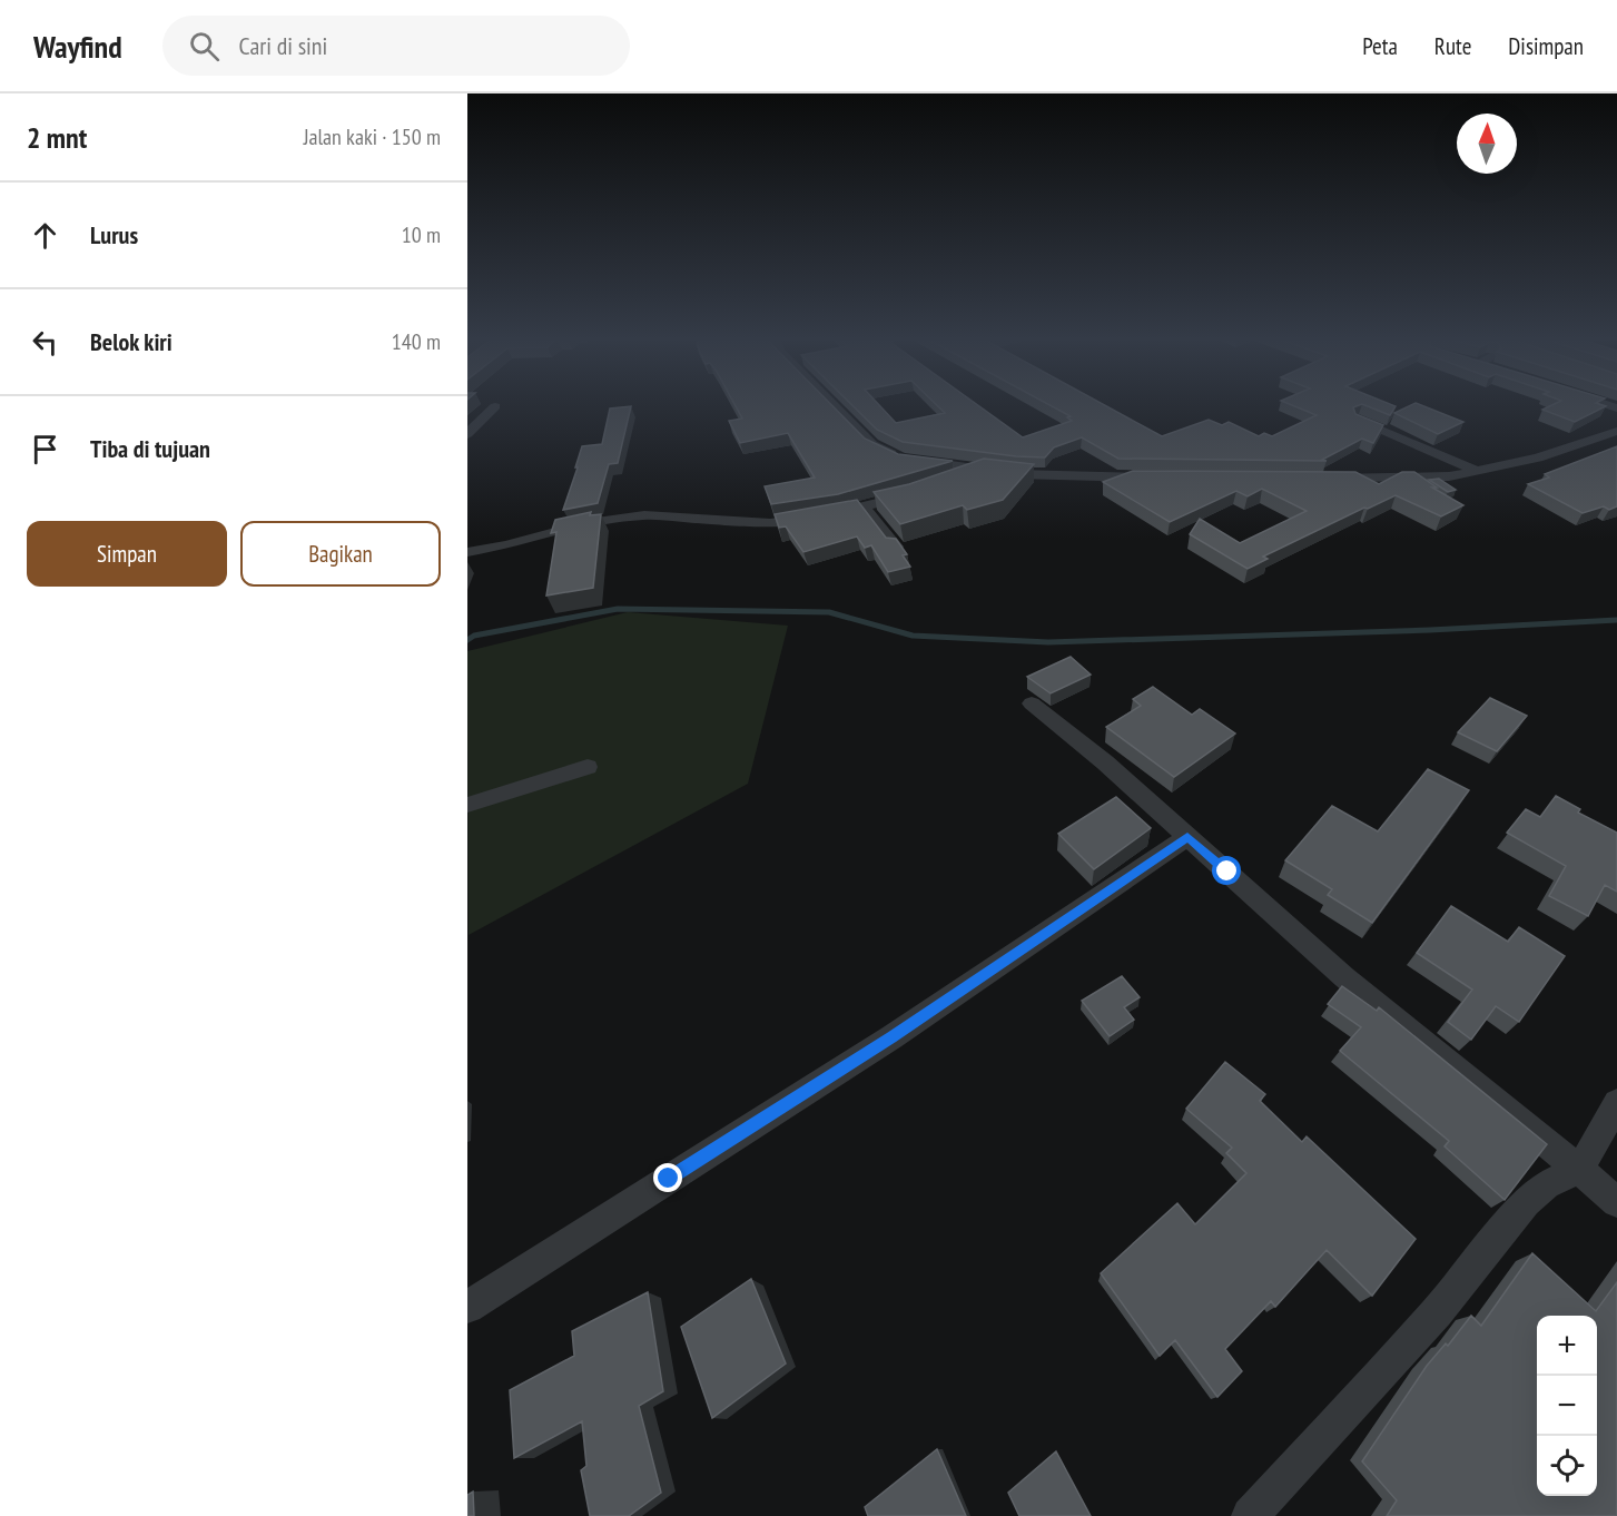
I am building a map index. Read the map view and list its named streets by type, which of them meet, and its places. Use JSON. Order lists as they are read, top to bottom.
{
  "north": "top",
  "page": {
    "header": "Wayfind",
    "search": "Cari di sini",
    "nav": ["Peta", "Rute", "Disimpan"],
    "heading": ["2 mnt", "Jalan kaki · 150 m"],
    "list": [
      ["Lurus", "10 m"],
      ["Belok kiri", "140 m"],
      "Tiba di tujuan"
    ],
    "buttons": ["Simpan", "Bagikan"],
    "map_buttons": ["+", "−"]
  }
}
